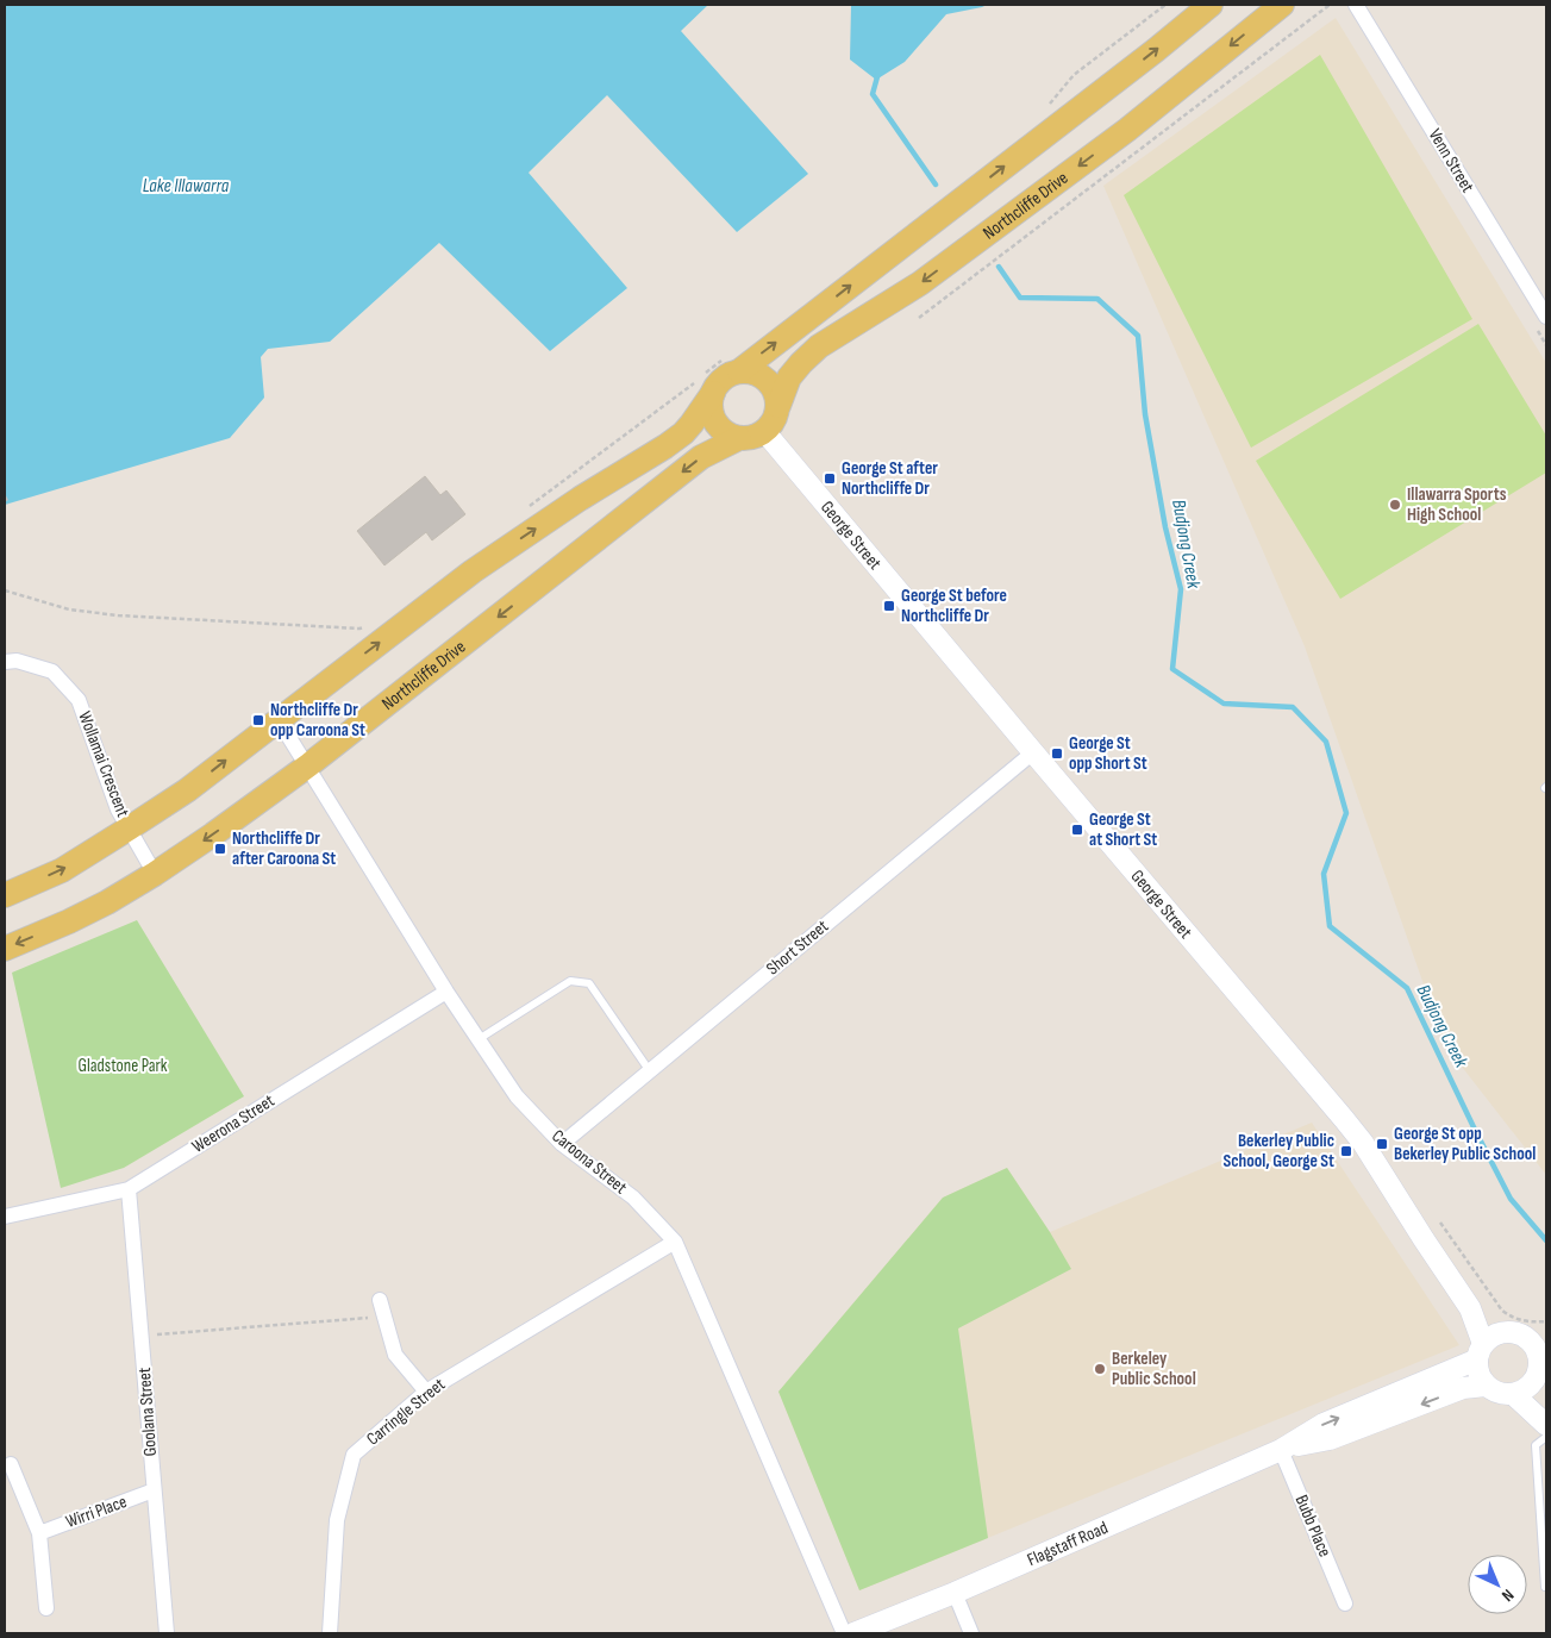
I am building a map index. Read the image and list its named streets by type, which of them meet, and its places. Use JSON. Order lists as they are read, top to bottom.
{
  "streets": {
    "main road": ["Northcliffe Drive", "George Street", "Flagstaff Road"],
    "street": [
      "Venn Street",
      "Wollamai Crescent",
      "Short Street",
      "Weerona Street",
      "Caroona Street",
      "Goolana Street",
      "Carringle Street",
      "Wirri Place",
      "Bubb Place"
    ]
  },
  "crossings": [
    ["Northcliffe Drive", "George Street"],
    ["Northcliffe Drive", "Wollamai Crescent"],
    ["Northcliffe Drive", "Caroona Street"],
    ["George Street", "Short Street"],
    ["George Street", "Flagstaff Road"],
    ["Short Street", "Caroona Street"],
    ["Weerona Street", "Caroona Street"],
    ["Weerona Street", "Goolana Street"],
    ["Caroona Street", "Carringle Street"],
    ["Goolana Street", "Wirri Place"],
    ["Bubb Place", "Flagstaff Road"]
  ],
  "water": ["Lake Illawarra", "Budjong Creek"],
  "parks": ["Gladstone Park"],
  "places": {
    "transit": [
      "George St after Northcliffe Dr",
      "George St before Northcliffe Dr",
      "Northcliffe Dr opp Caroona St",
      "George St opp Short St",
      "George St at Short St",
      "Northcliffe Dr after Caroona St",
      "George St opp Bekerley Public School",
      "Bekerley Public School, George St"
    ],
    "other": ["Illawarra Sports High School", "Berkeley Public School"]
  },
  "north": "bottom right"
}
